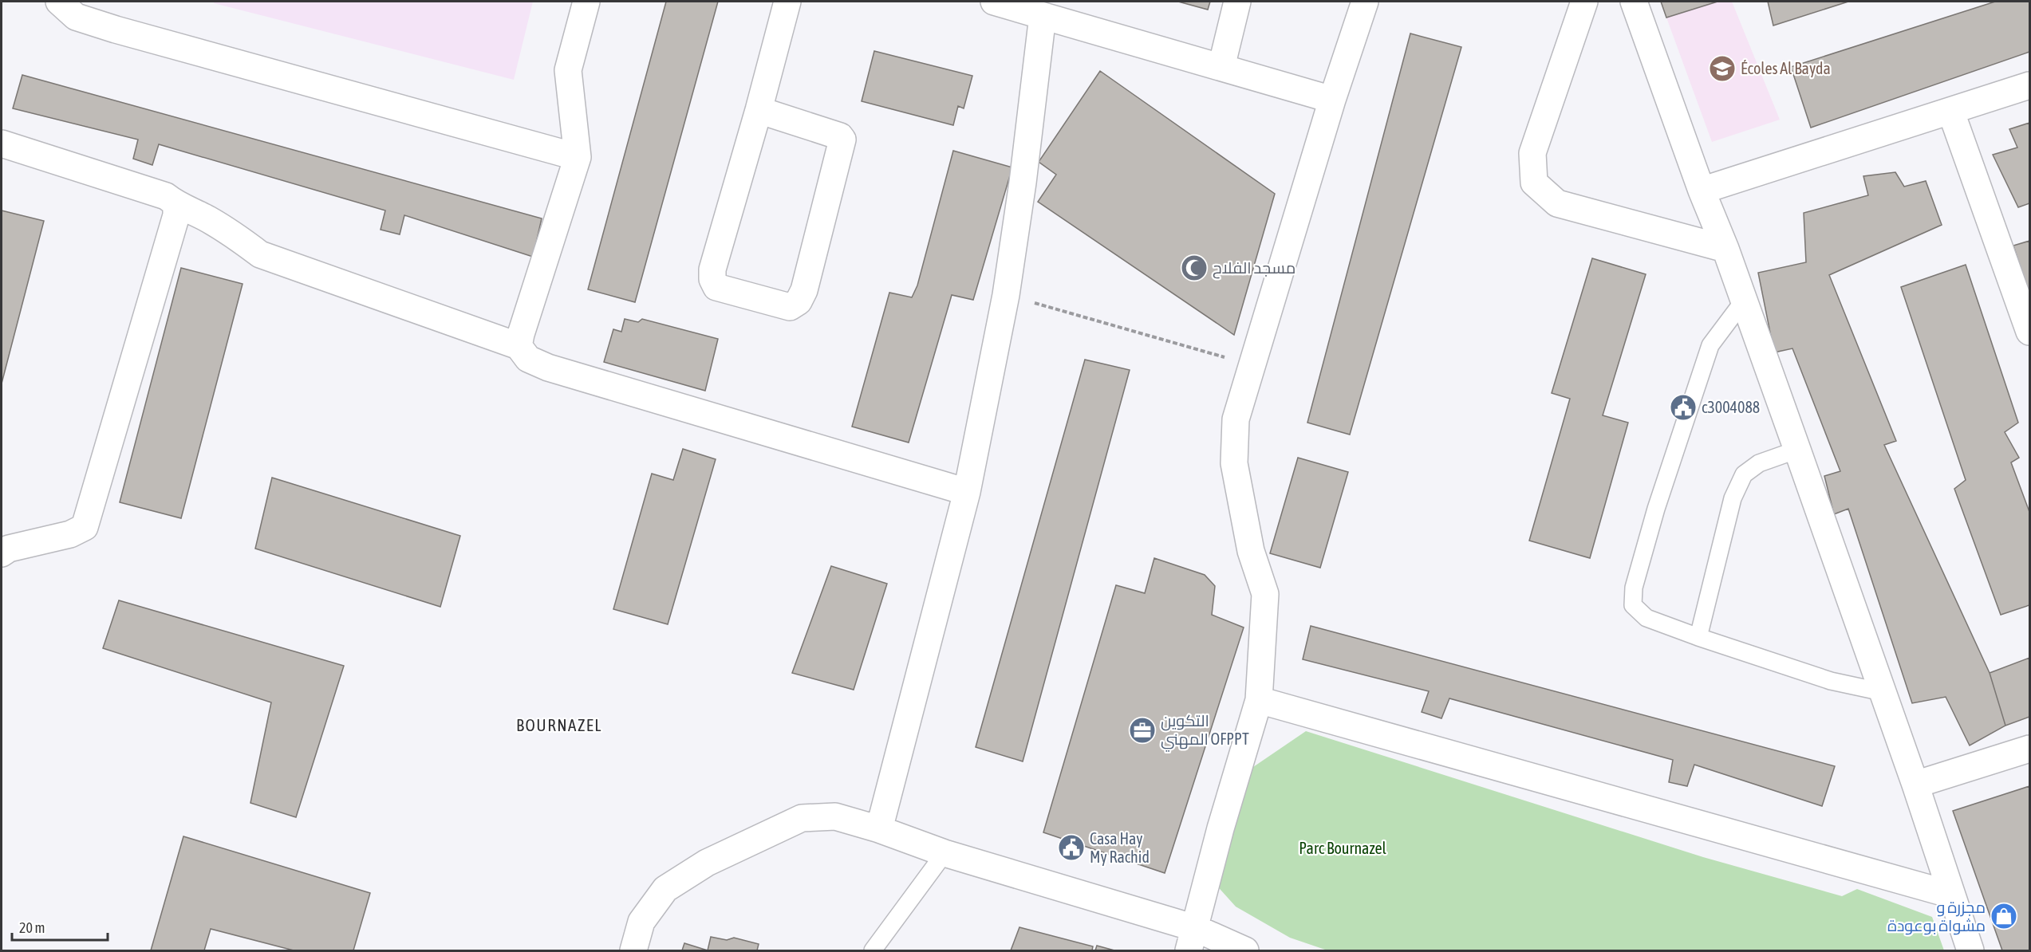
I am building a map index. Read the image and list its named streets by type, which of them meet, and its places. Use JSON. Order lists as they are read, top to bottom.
{
  "districts": ["BOURNAZEL"],
  "parks": ["Parc Bournazel"],
  "places": {
    "school or university": ["Écoles Al Bayda"],
    "mosque": ["مسجد الفلاح"],
    "public building": ["c3004088", "Casa Hay My Rachid"],
    "office": ["التكوين المهني OFPPT"],
    "shop": ["مجزرة و مشواة بوعودة"]
  },
  "scale_bar": "20 m"
}
